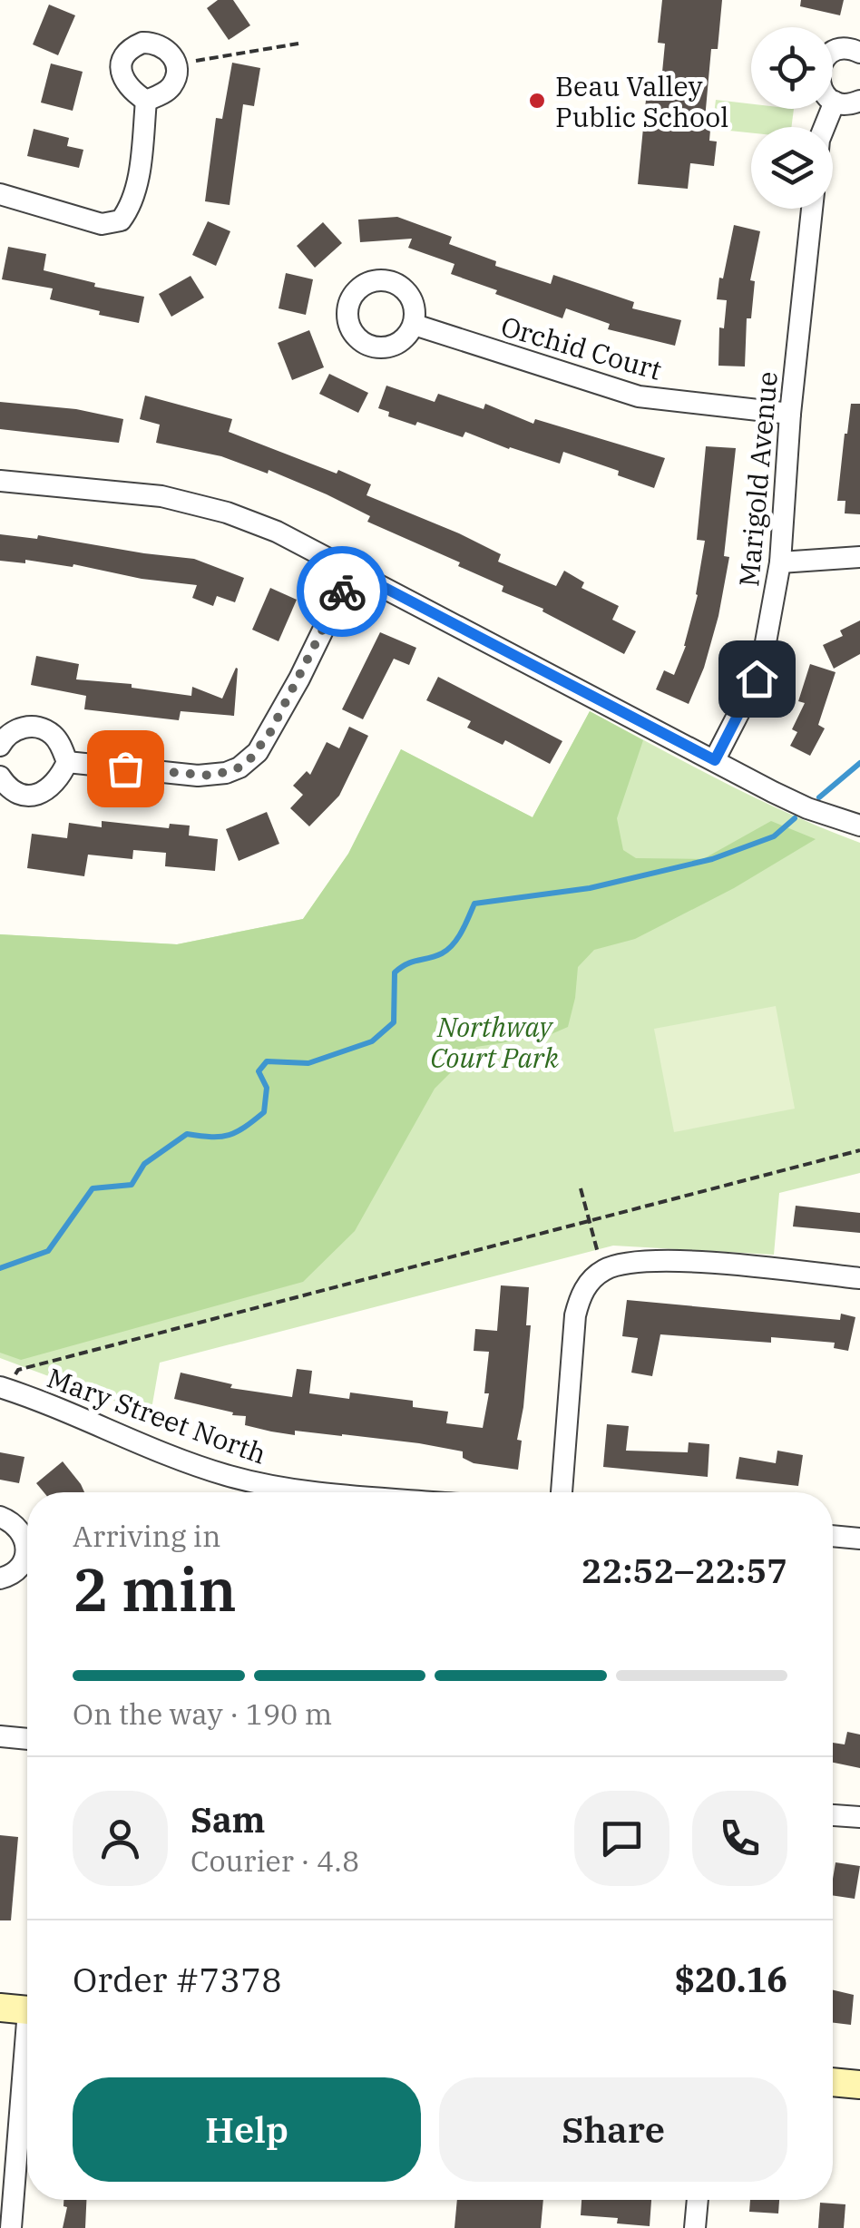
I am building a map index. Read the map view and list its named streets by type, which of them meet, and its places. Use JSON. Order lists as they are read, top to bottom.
{
  "streets": {
    "street": ["Orchid Court", "Marigold Avenue", "Mary Street North"]
  },
  "crossings": [
    ["Orchid Court", "Marigold Avenue"]
  ],
  "parks": ["Northway Court Park"],
  "places": ["Beau Valley Public School"],
  "page": {
    "heading": ["2 min", "Arriving in", "22:52–22:57"],
    "panel": [
      "Sam",
      "Courier · 4.8",
      "Order #7378",
      "$20.16"
    ],
    "bar": "On the way · 190 m",
    "buttons": ["Help", "Share"]
  }
}
